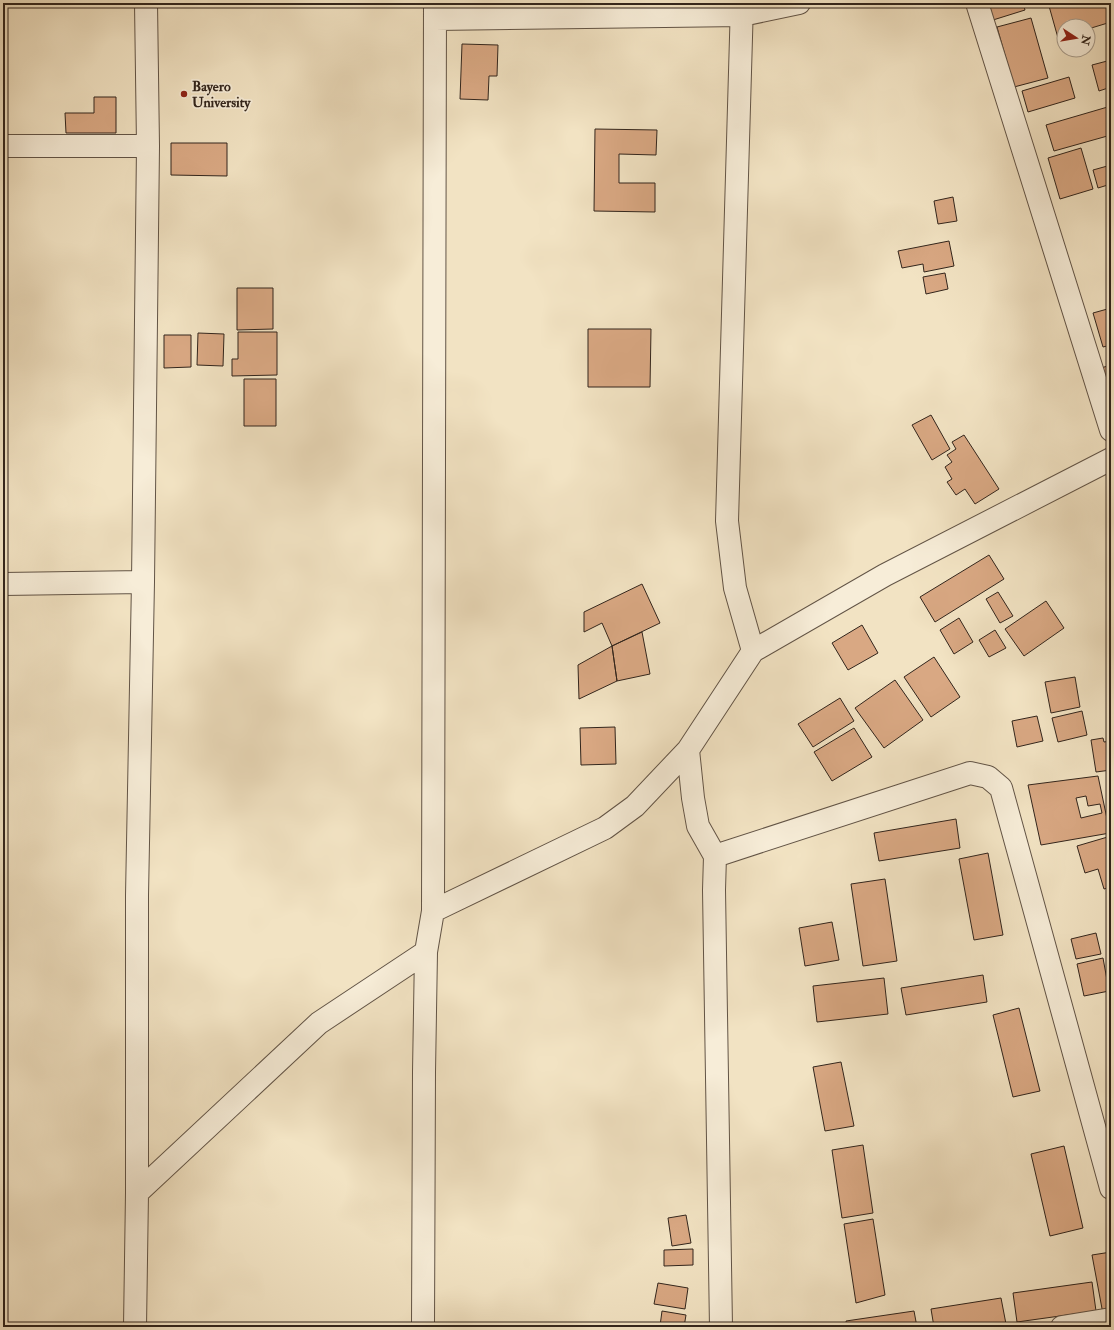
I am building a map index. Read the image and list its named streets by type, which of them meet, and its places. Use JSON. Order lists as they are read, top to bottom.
{
  "places": ["Bayero University"],
  "north": "right"
}
